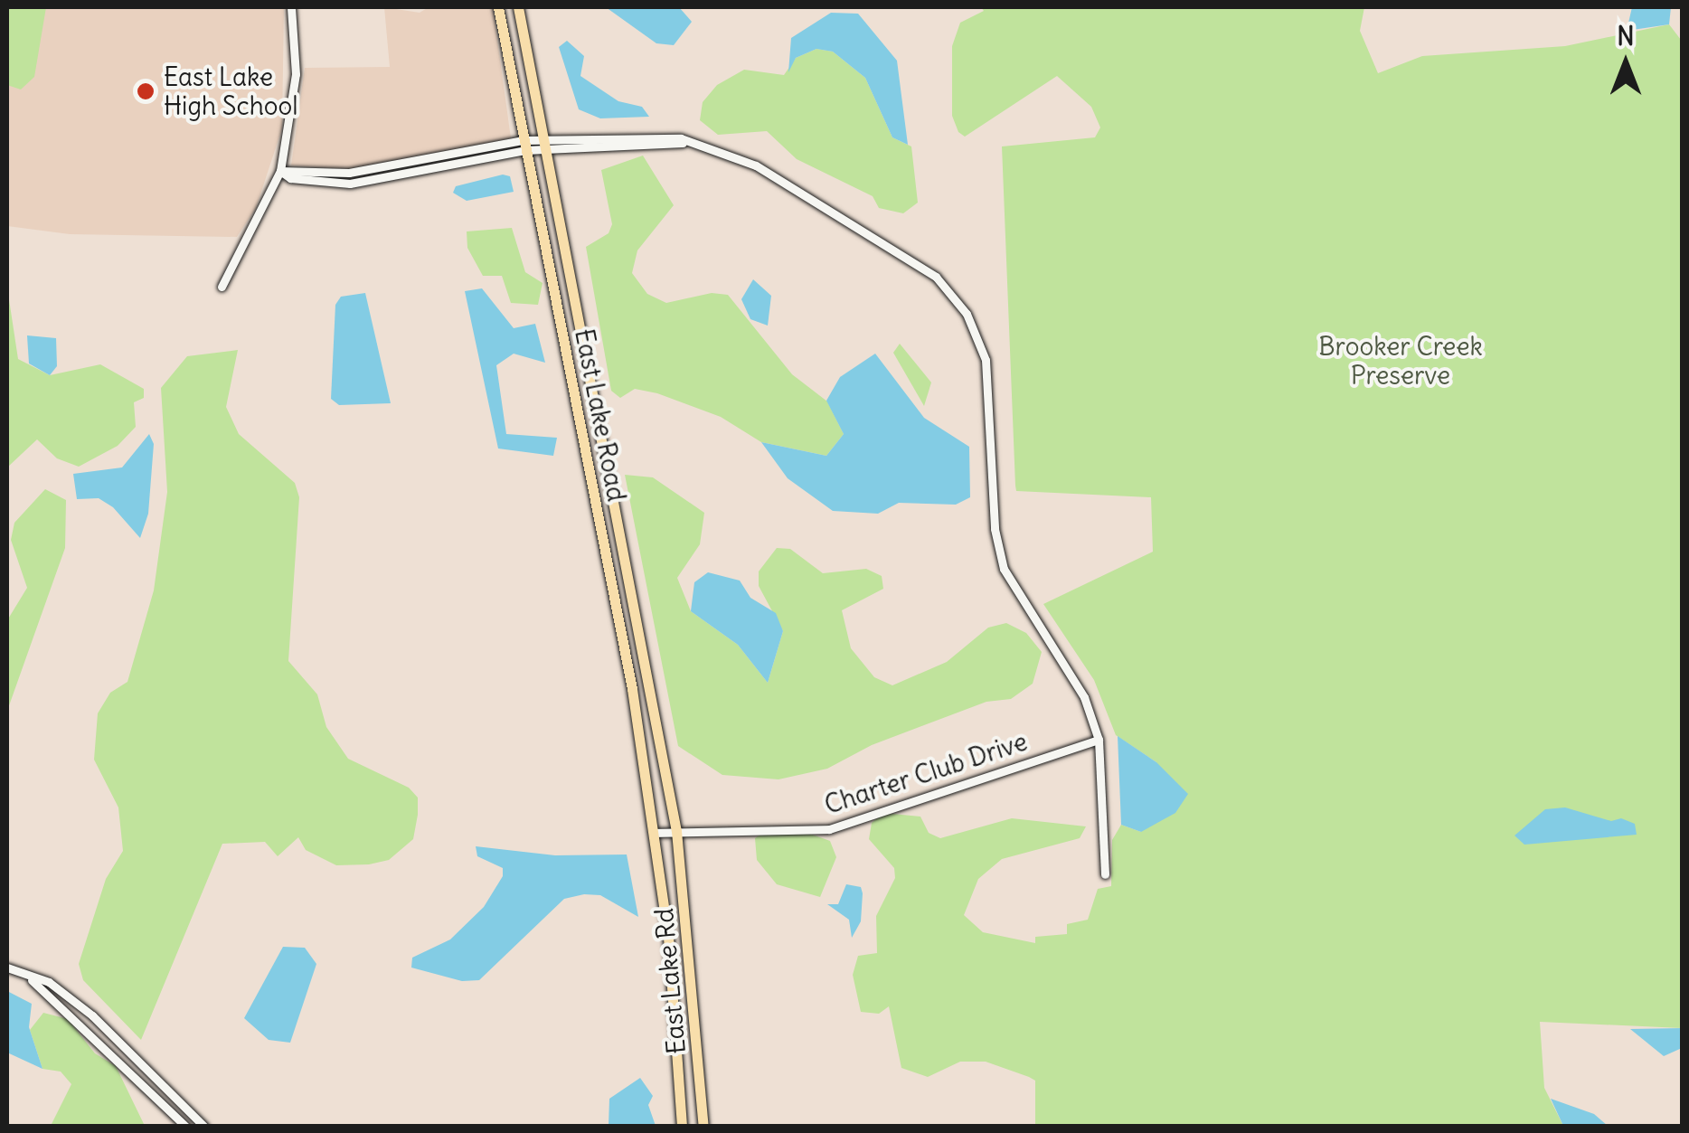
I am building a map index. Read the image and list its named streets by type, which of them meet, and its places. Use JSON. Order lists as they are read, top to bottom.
{
  "streets": {
    "main road": ["East Lake Road", "East Lake Rd"],
    "street": ["Charter Club Drive"]
  },
  "crossings": [
    ["East Lake Road", "Charter Club Drive"],
    ["East Lake Road", "East Lake Rd"],
    ["Charter Club Drive", "East Lake Rd"]
  ],
  "parks": ["Brooker Creek Preserve"],
  "places": ["East Lake High School"],
  "north": "top"
}
